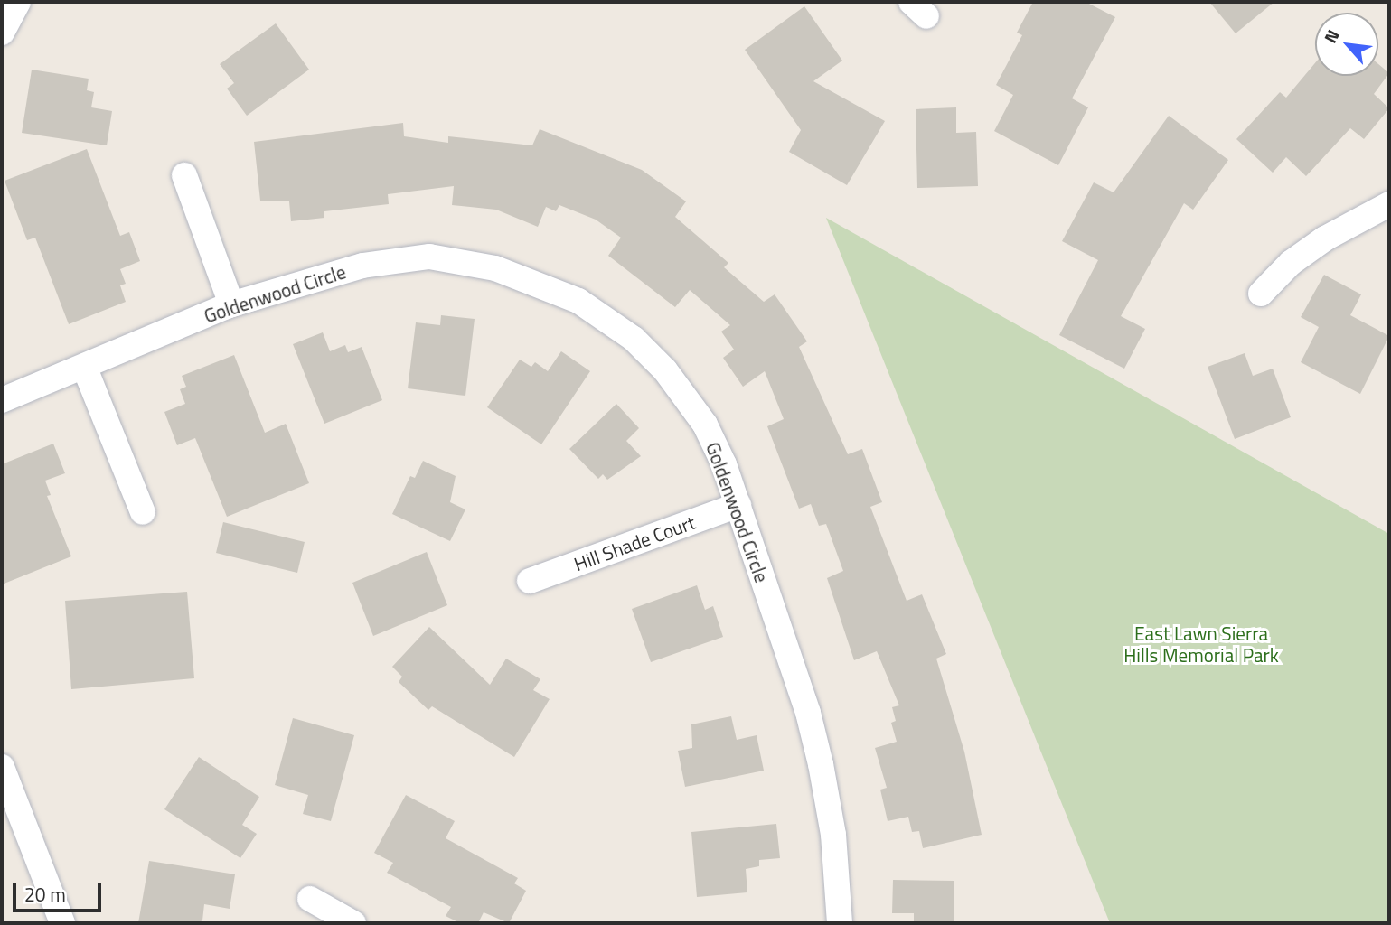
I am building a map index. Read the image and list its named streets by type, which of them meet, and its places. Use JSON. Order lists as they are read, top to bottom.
{
  "streets": {
    "street": ["Goldenwood Circle", "Hill Shade Court"]
  },
  "crossings": [
    ["Goldenwood Circle", "Hill Shade Court"]
  ],
  "parks": ["East Lawn Sierra Hills Memorial Park"],
  "scale_bar": "20 m",
  "north": "top left"
}
